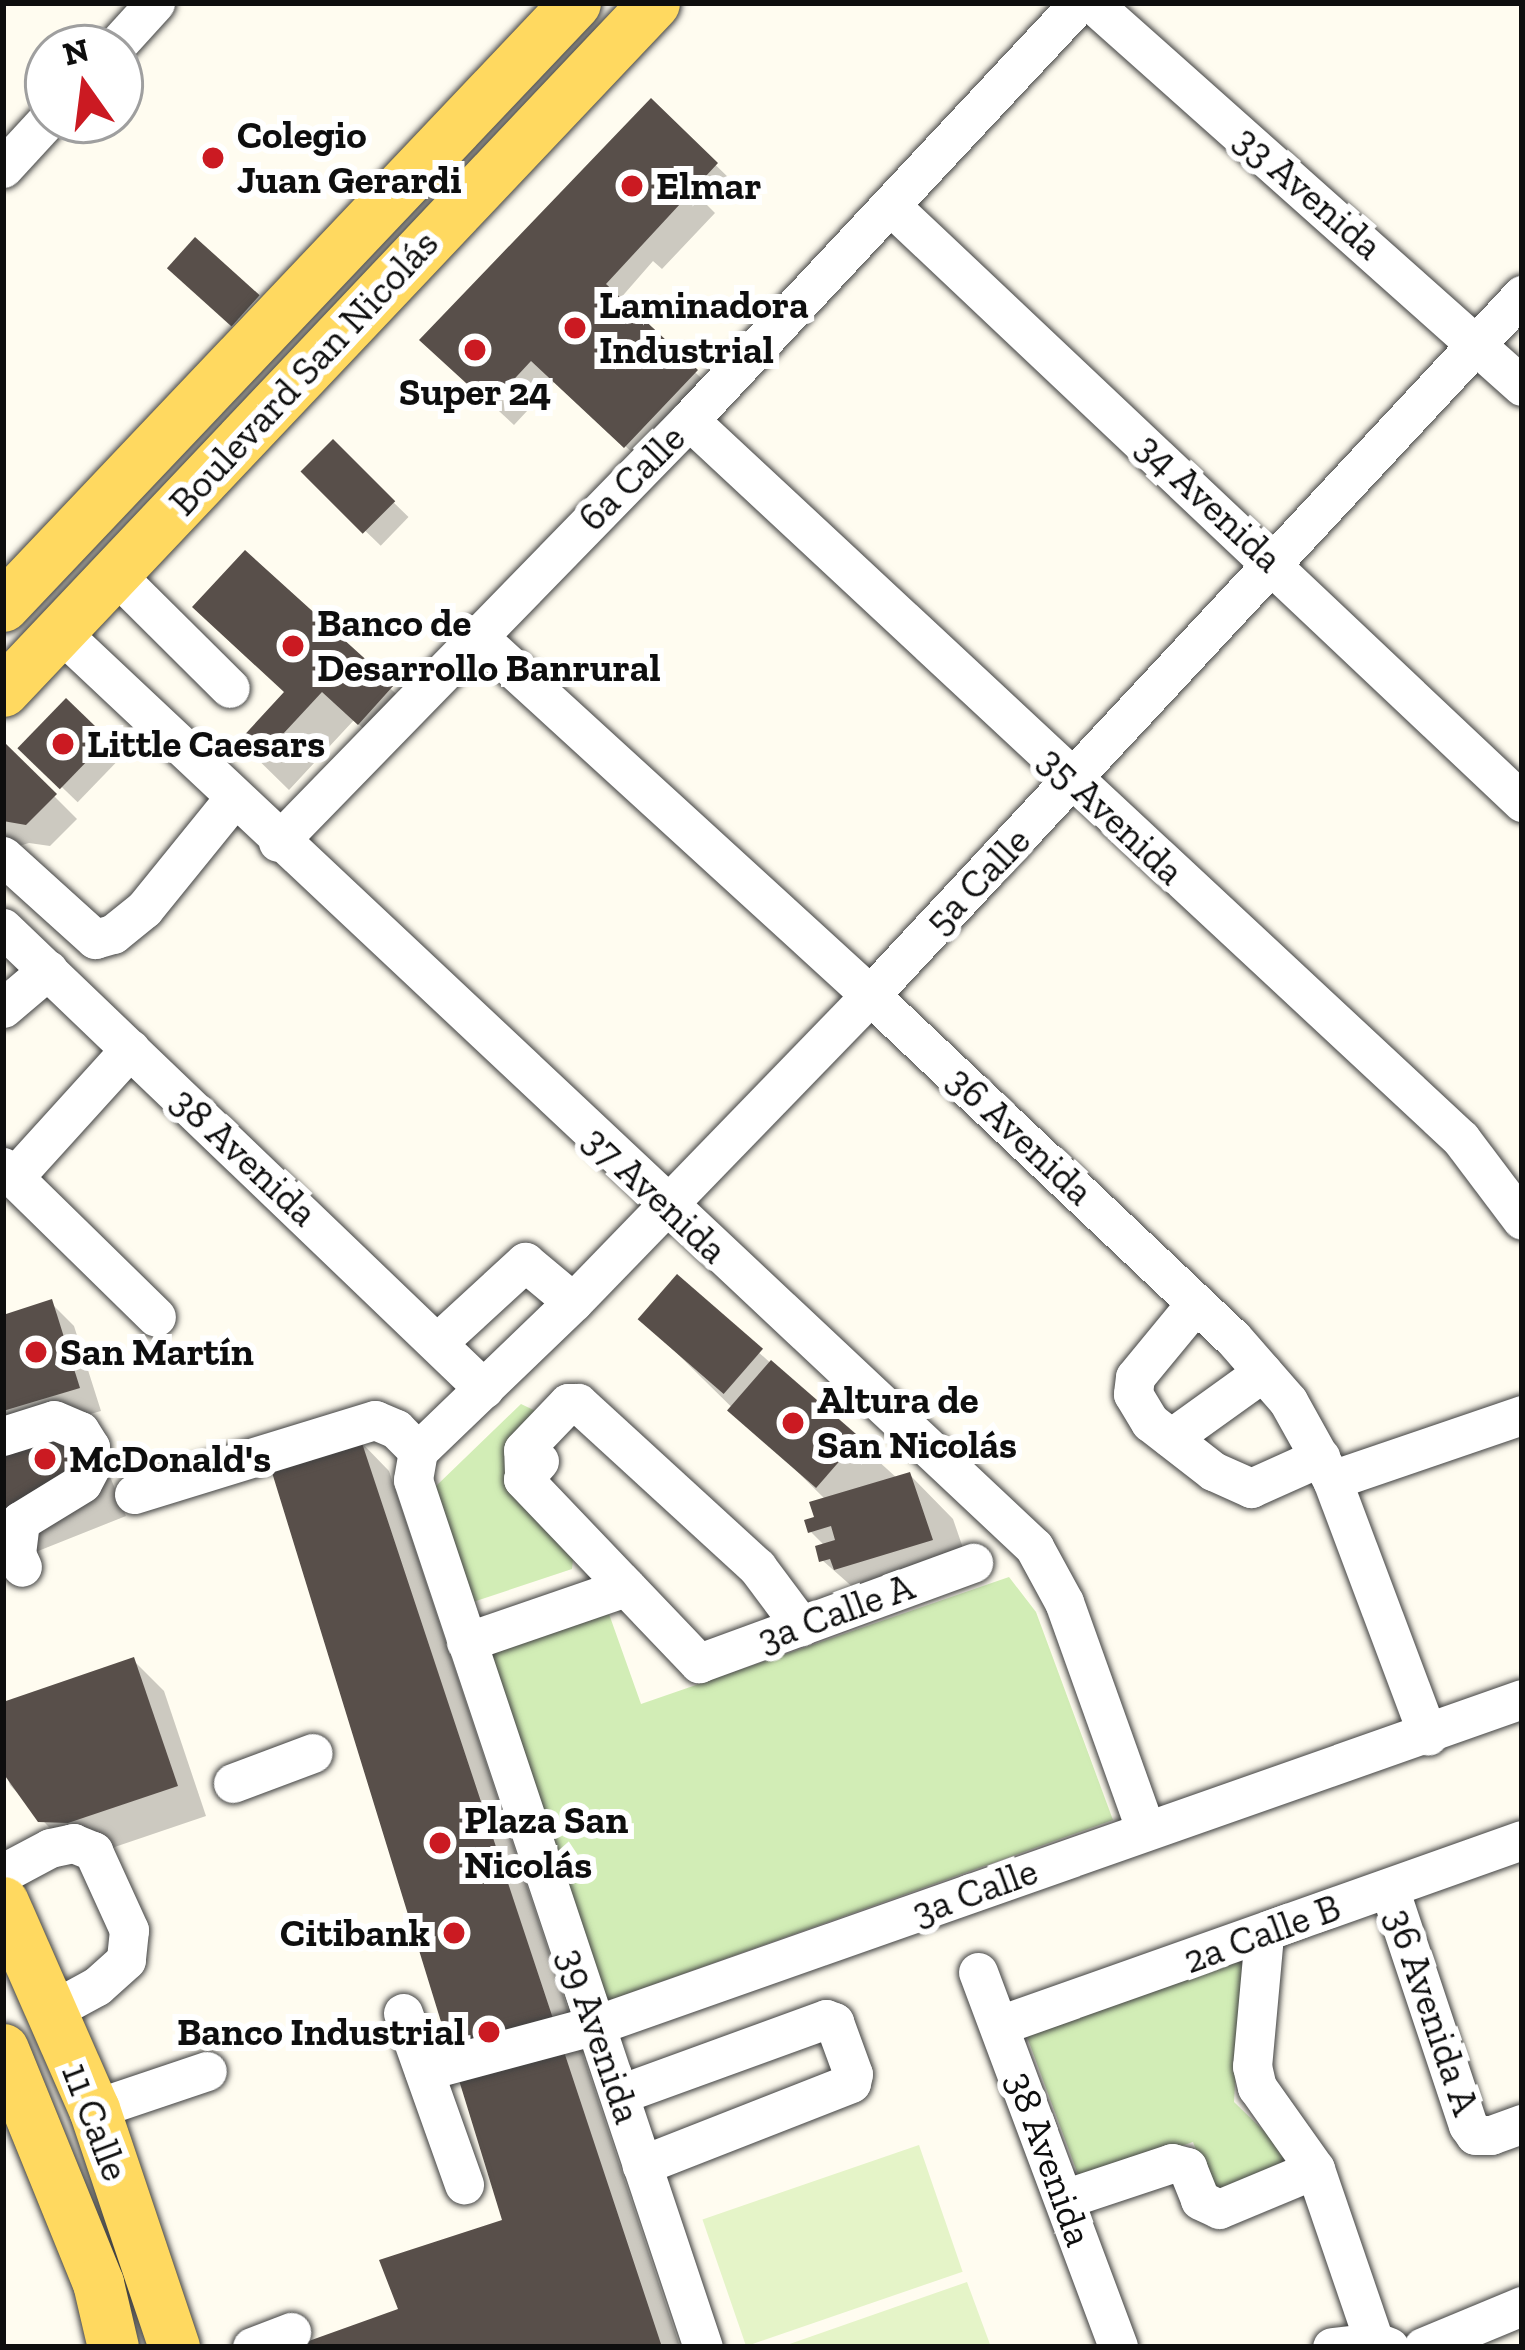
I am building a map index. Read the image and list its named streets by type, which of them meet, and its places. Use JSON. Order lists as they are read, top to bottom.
{
  "streets": {
    "main road": ["Boulevard San Nicolás", "11 Calle"],
    "street": [
      "33 Avenida",
      "6a Calle",
      "34 Avenida",
      "35 Avenida",
      "5a Calle",
      "36 Avenida",
      "38 Avenida",
      "37 Avenida",
      "3a Calle A",
      "3a Calle",
      "2a Calle B",
      "36 Avenida A",
      "39 Avenida"
    ]
  },
  "crossings": [
    ["33 Avenida", "5a Calle"],
    ["Boulevard San Nicolás", "37 Avenida"],
    ["6a Calle", "34 Avenida"],
    ["6a Calle", "35 Avenida"],
    ["6a Calle", "36 Avenida"],
    ["6a Calle", "37 Avenida"],
    ["34 Avenida", "5a Calle"],
    ["35 Avenida", "5a Calle"],
    ["5a Calle", "36 Avenida"],
    ["5a Calle", "38 Avenida"],
    ["5a Calle", "37 Avenida"],
    ["5a Calle", "39 Avenida"],
    ["36 Avenida", "3a Calle"],
    ["38 Avenida", "2a Calle B"],
    ["37 Avenida", "3a Calle"],
    ["3a Calle", "39 Avenida"],
    ["2a Calle B", "36 Avenida A"]
  ],
  "places": [
    "Colegio Juan Gerardi",
    "Elmar",
    "Laminadora Industrial",
    "Super 24",
    "Banco de Desarrollo Banrural",
    "Little Caesars",
    "San Martín",
    "Altura de San Nicolás",
    "McDonald's",
    "Plaza San Nicolás",
    "Citibank",
    "Banco Industrial"
  ],
  "north": "top"
}
